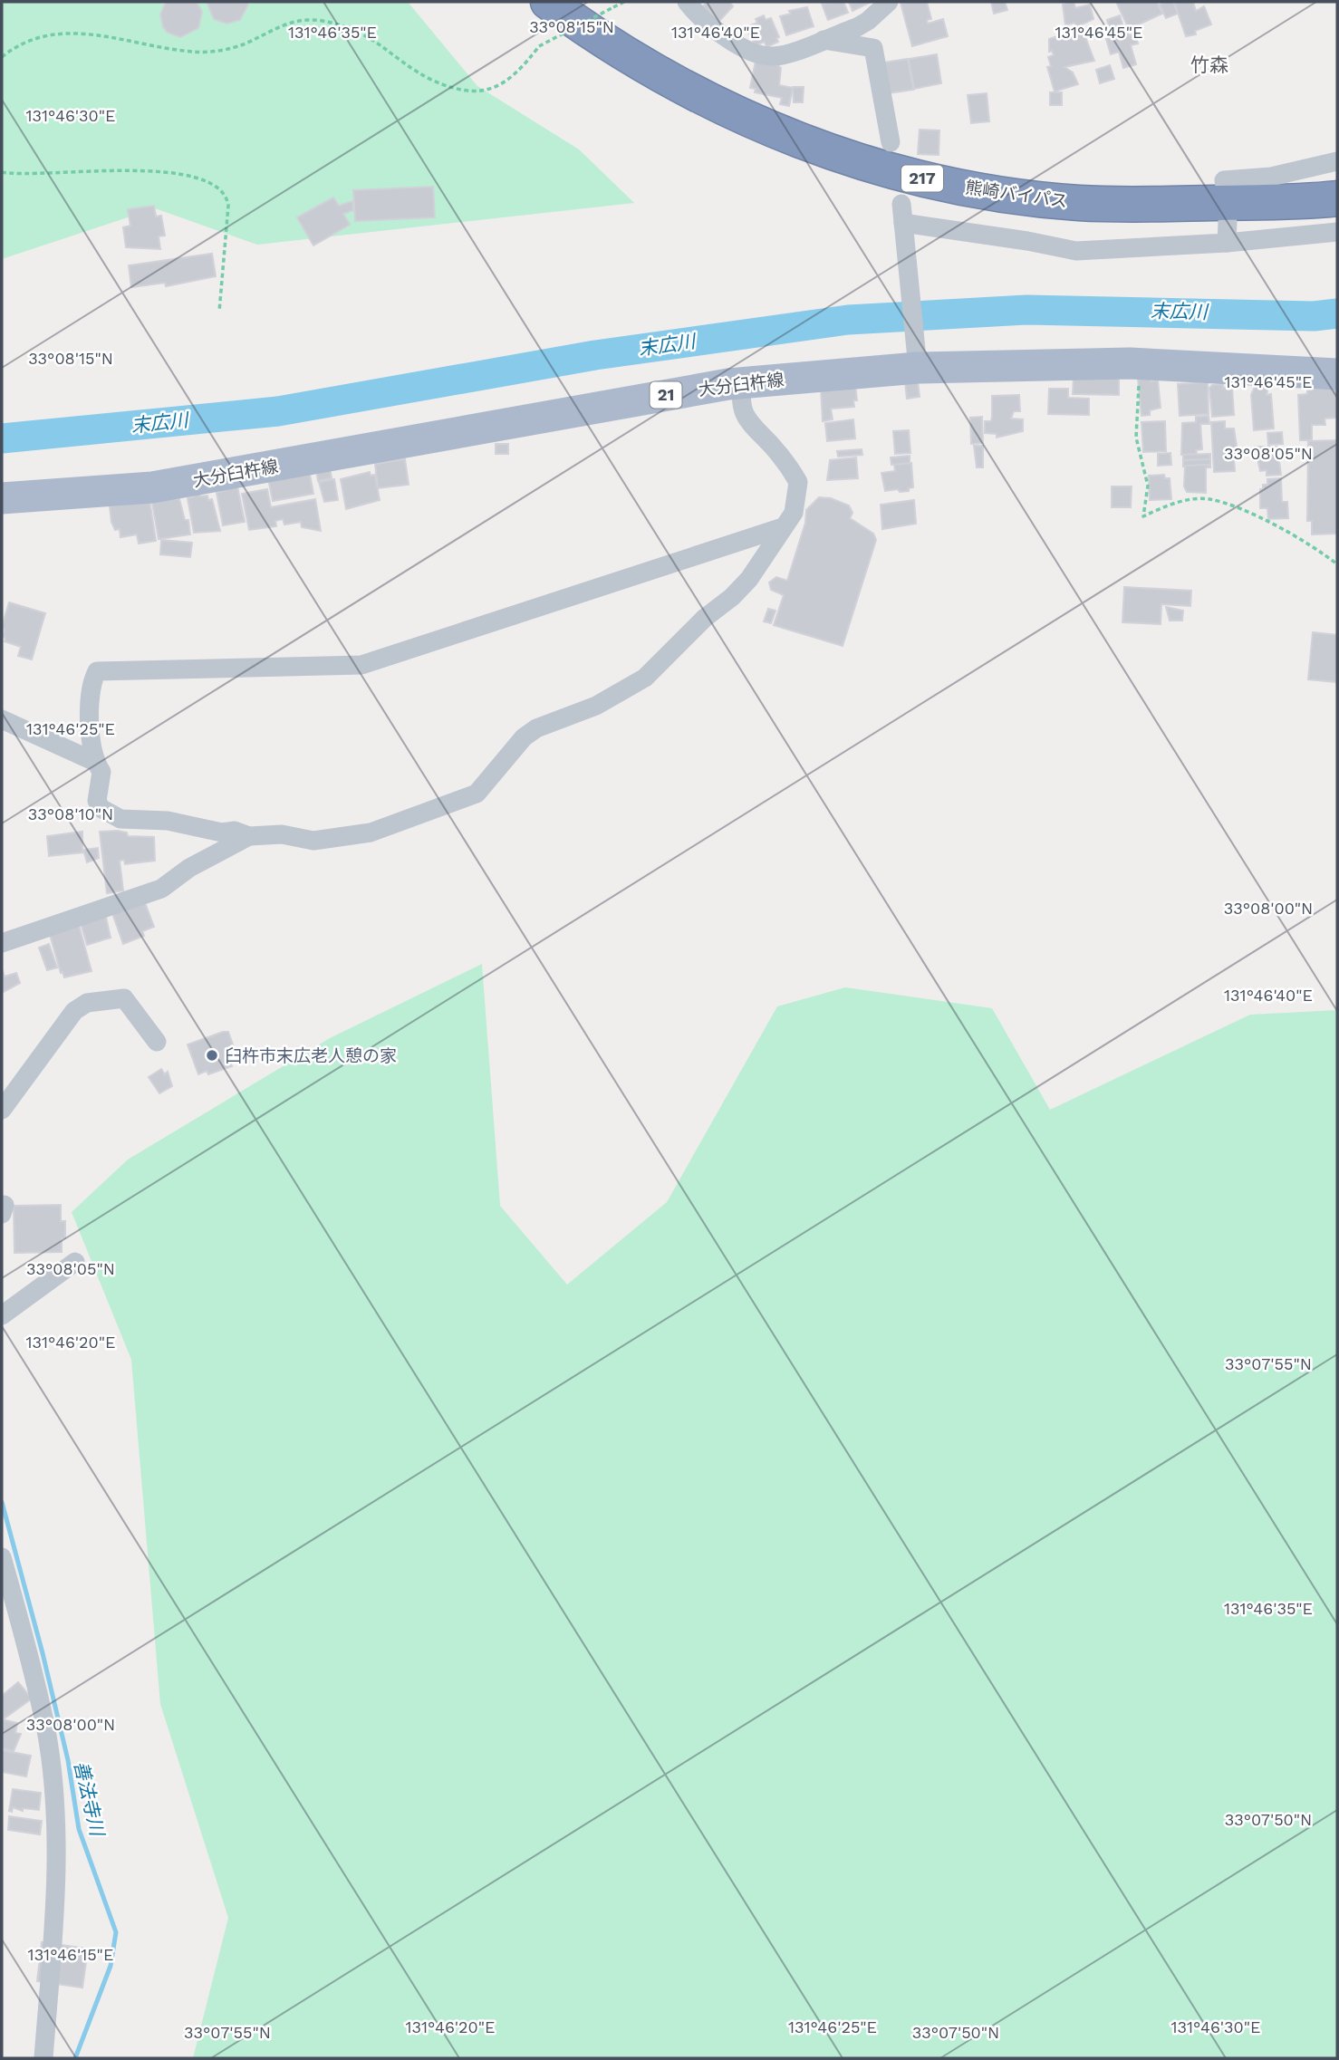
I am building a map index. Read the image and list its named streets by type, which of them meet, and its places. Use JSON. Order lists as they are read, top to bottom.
{
  "streets": {
    "highway": ["217", "熊崎バイパス"],
    "main road": ["大分臼杵線", "21"]
  },
  "districts": ["竹森"],
  "water": ["末広川", "善法寺川"],
  "places": ["臼杵市末広老人憩の家"],
  "coordinates": [
    "33°08'15\"N",
    "131°46'35\"E",
    "131°46'40\"E",
    "131°46'45\"E",
    "131°46'30\"E",
    "33°08'05\"N",
    "131°46'25\"E",
    "33°08'10\"N",
    "33°08'00\"N",
    "131°46'20\"E",
    "33°07'55\"N",
    "33°07'50\"N",
    "131°46'15\"E"
  ]
}
